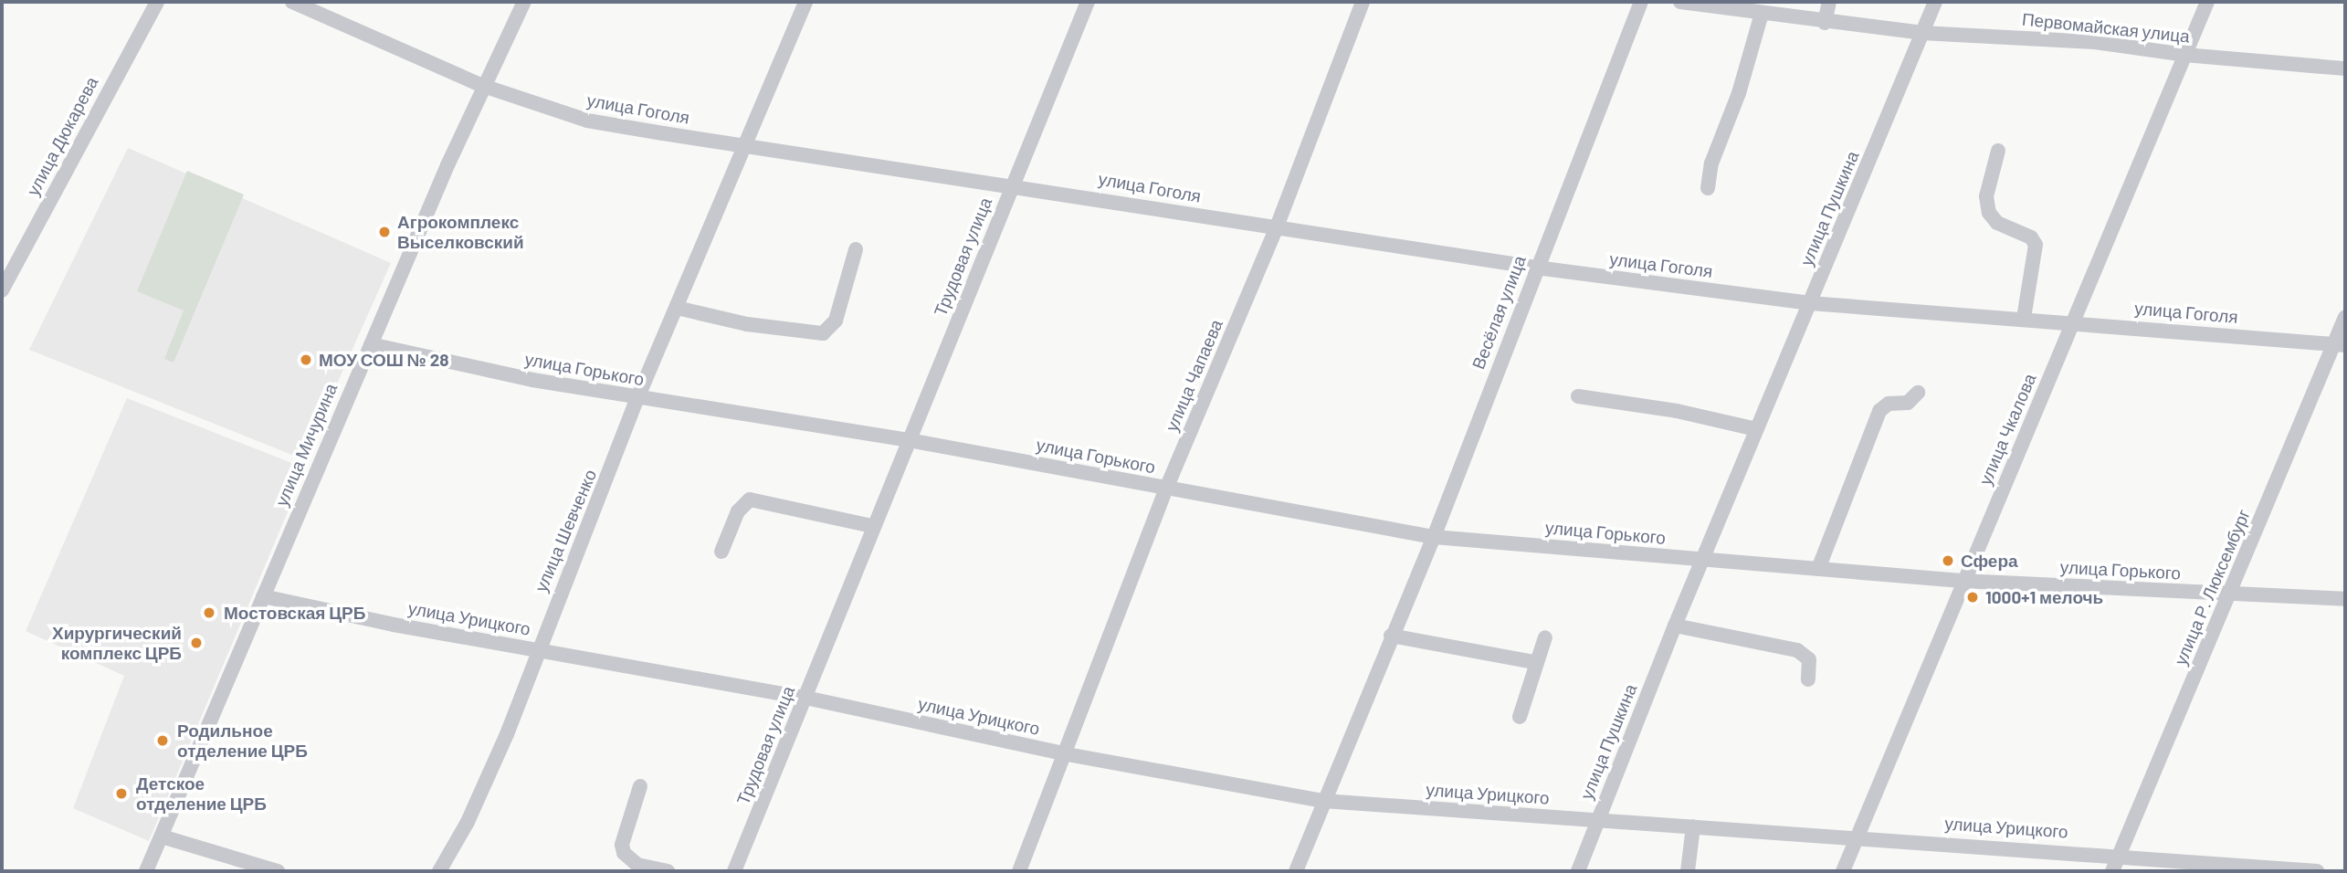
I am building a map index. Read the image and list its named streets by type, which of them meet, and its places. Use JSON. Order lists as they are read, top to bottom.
{
  "streets": {
    "street": [
      "Первомайская улица",
      "улица Гоголя",
      "улица Дюкарева",
      "улица Пушкина",
      "Трудовая улица",
      "Весёлая улица",
      "улица Горького",
      "улица Чапаева",
      "улица Чкалова",
      "улица Мичурина",
      "улица Шевченко",
      "улица Р. Люксембург",
      "улица Урицкого"
    ]
  },
  "crossings": [
    ["Первомайская улица", "улица Пушкина"],
    ["Первомайская улица", "улица Чкалова"],
    ["улица Гоголя", "улица Пушкина"],
    ["улица Гоголя", "Трудовая улица"],
    ["улица Гоголя", "Весёлая улица"],
    ["улица Гоголя", "улица Чапаева"],
    ["улица Гоголя", "улица Чкалова"],
    ["улица Гоголя", "улица Мичурина"],
    ["улица Гоголя", "улица Шевченко"],
    ["улица Гоголя", "улица Р. Люксембург"],
    ["улица Пушкина", "улица Горького"],
    ["улица Пушкина", "улица Урицкого"],
    ["Трудовая улица", "улица Горького"],
    ["Трудовая улица", "улица Урицкого"],
    ["Весёлая улица", "улица Горького"],
    ["Весёлая улица", "улица Урицкого"],
    ["улица Горького", "улица Чапаева"],
    ["улица Горького", "улица Чкалова"],
    ["улица Горького", "улица Мичурина"],
    ["улица Горького", "улица Шевченко"],
    ["улица Горького", "улица Р. Люксембург"],
    ["улица Чапаева", "улица Урицкого"],
    ["улица Чкалова", "улица Урицкого"],
    ["улица Мичурина", "улица Урицкого"],
    ["улица Шевченко", "улица Урицкого"],
    ["улица Р. Люксембург", "улица Урицкого"]
  ],
  "places": [
    "Агрокомплекс Выселковский",
    "МОУ СОШ № 28",
    "Сфера",
    "1000+1 мелочь",
    "Мостовская ЦРБ",
    "Хирургический комплекс ЦРБ",
    "Родильное отделение ЦРБ",
    "Детское отделение ЦРБ"
  ]
}
